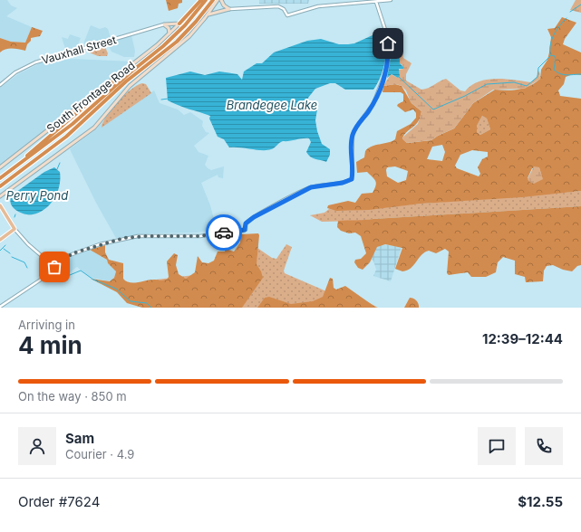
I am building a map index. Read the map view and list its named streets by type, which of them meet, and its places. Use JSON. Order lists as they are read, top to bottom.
{
  "streets": {
    "main road": ["South Frontage Road"],
    "street": ["Vauxhall Street"]
  },
  "water": ["Brandegee Lake", "Perry Pond"],
  "page": {
    "heading": ["4 min", "Arriving in", "12:39–12:44"],
    "panel": [
      "Sam",
      "Courier · 4.9",
      "Order #7624",
      "$12.55"
    ],
    "bar": "On the way · 850 m"
  }
}
